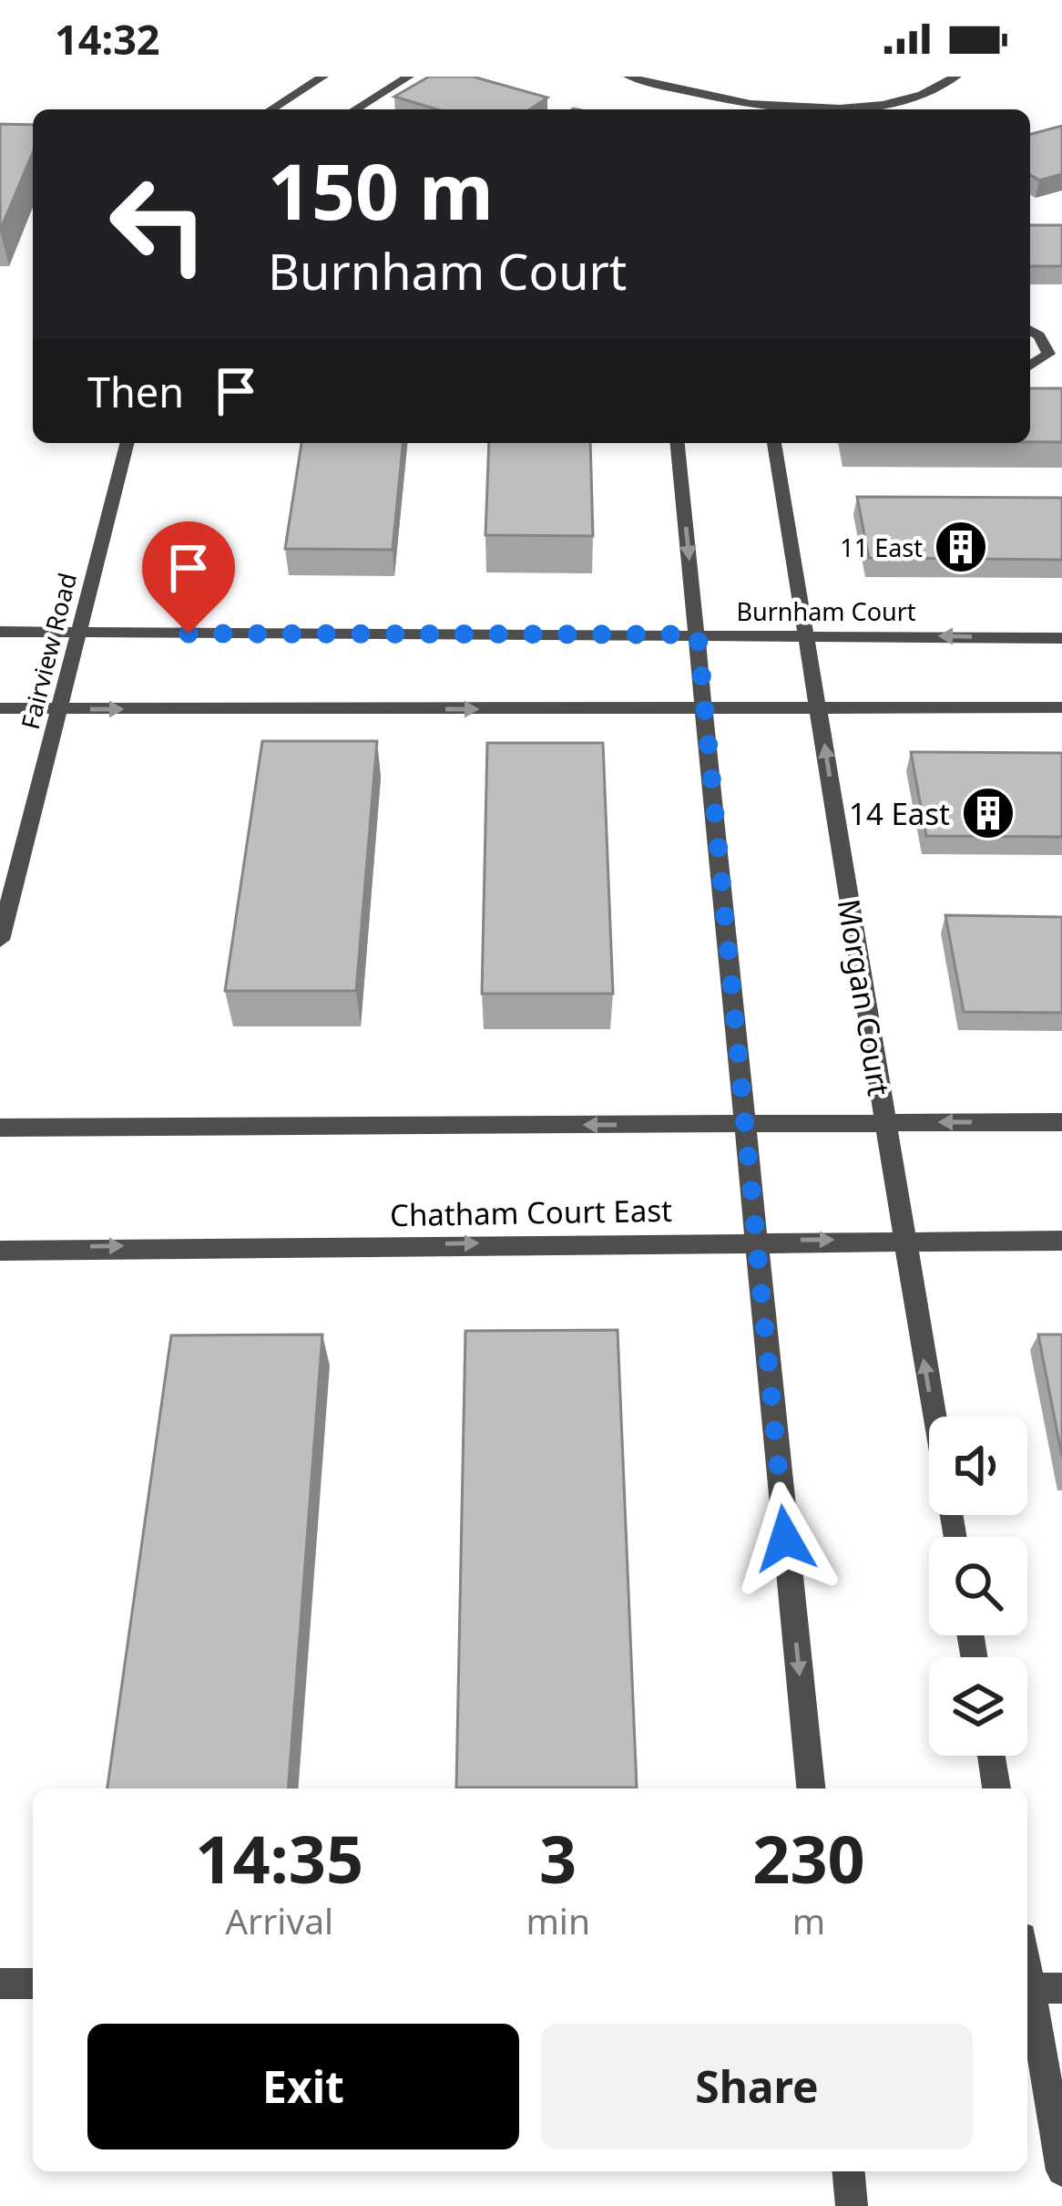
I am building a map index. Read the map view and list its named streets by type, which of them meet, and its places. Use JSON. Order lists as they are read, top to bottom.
{
  "streets": {
    "street": [
      "Burnham Court",
      "Fairview Road",
      "Morgan Court",
      "Chatham Court East"
    ]
  },
  "crossings": [
    ["Burnham Court", "Fairview Road"],
    ["Burnham Court", "Morgan Court"],
    ["Morgan Court", "Chatham Court East"]
  ],
  "places": {
    "building": ["11 East", "14 East"]
  },
  "page": {
    "status": "14:32",
    "turn": ["150 m", "Burnham Court"],
    "then": "Then",
    "eta": [
      "14:35",
      "Arrival",
      "3",
      "min",
      "230",
      "m"
    ],
    "buttons": ["Exit", "Share"]
  }
}
